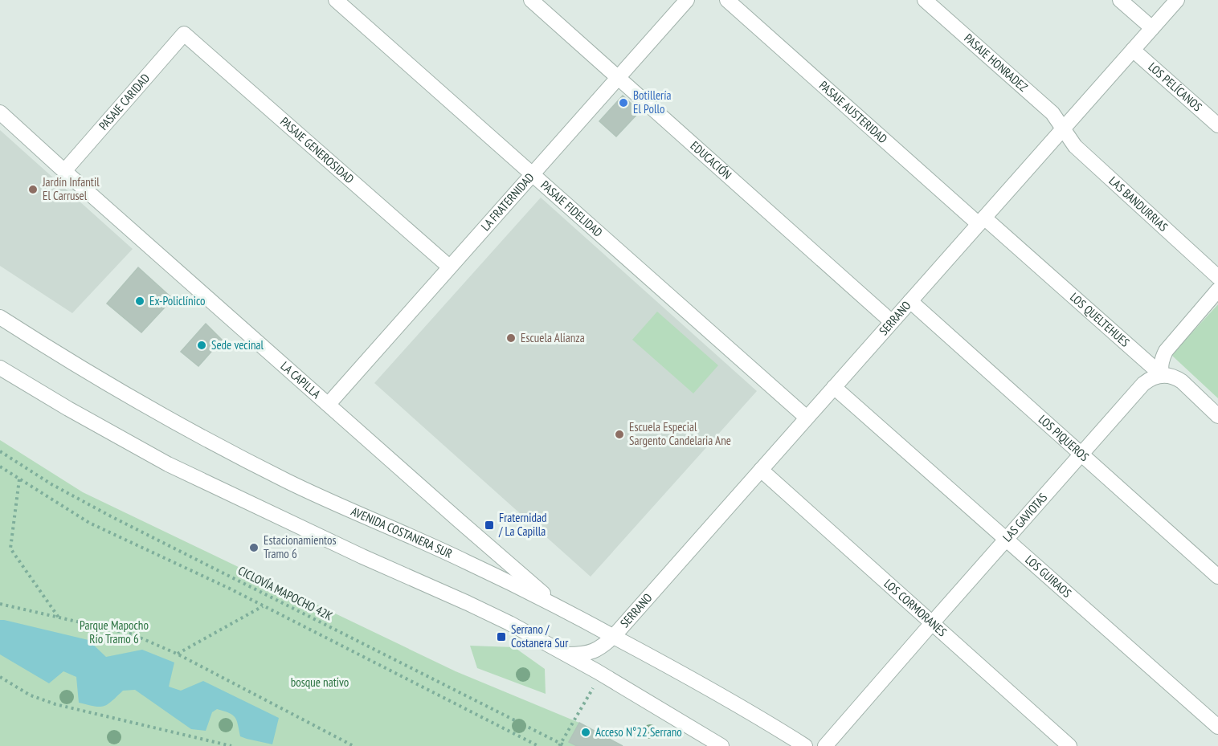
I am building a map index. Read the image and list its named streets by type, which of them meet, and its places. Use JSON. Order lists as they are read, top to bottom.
{
  "streets": {
    "street": [
      "PASAJE HONRADEZ",
      "LOS PELÍCANOS",
      "PASAJE CARIDAD",
      "PASAJE AUSTERIDAD",
      "PASAJE GENEROSIDAD",
      "EDUCACIÓN",
      "LA FRATERNIDAD",
      "LAS BANDURRIAS",
      "PASAJE FIDELIDAD",
      "SERRANO",
      "LOS QUELTEHUES",
      "LA CAPILLA",
      "LOS PIQUEROS",
      "LAS GAVIOTAS",
      "AVENIDA COSTANERA SUR",
      "LOS GUIRAOS",
      "LOS CORMORANES"
    ],
    "path": ["CICLOVÍA MAPOCHO 42K"]
  },
  "crossings": [
    ["PASAJE HONRADEZ", "LAS BANDURRIAS"],
    ["PASAJE HONRADEZ", "SERRANO"],
    ["LOS PELÍCANOS", "SERRANO"],
    ["PASAJE CARIDAD", "PASAJE GENEROSIDAD"],
    ["PASAJE CARIDAD", "LA CAPILLA"],
    ["PASAJE AUSTERIDAD", "SERRANO"],
    ["PASAJE AUSTERIDAD", "LOS QUELTEHUES"],
    ["PASAJE GENEROSIDAD", "LA FRATERNIDAD"],
    ["EDUCACIÓN", "LA FRATERNIDAD"],
    ["EDUCACIÓN", "SERRANO"],
    ["LA FRATERNIDAD", "PASAJE FIDELIDAD"],
    ["LA FRATERNIDAD", "LA CAPILLA"],
    ["LAS BANDURRIAS", "SERRANO"],
    ["PASAJE FIDELIDAD", "SERRANO"],
    ["SERRANO", "LOS QUELTEHUES"],
    ["SERRANO", "LOS PIQUEROS"],
    ["SERRANO", "AVENIDA COSTANERA SUR"],
    ["SERRANO", "LOS GUIRAOS"],
    ["SERRANO", "LOS CORMORANES"],
    ["LOS QUELTEHUES", "LAS GAVIOTAS"],
    ["LA CAPILLA", "AVENIDA COSTANERA SUR"],
    ["LOS PIQUEROS", "LAS GAVIOTAS"],
    ["LAS GAVIOTAS", "LOS GUIRAOS"],
    ["LAS GAVIOTAS", "LOS CORMORANES"]
  ],
  "parks": ["Parque Mapocho Río Tramo 6", "bosque nativo"],
  "places": {
    "other": [
      "Botillería El Pollo",
      "Jardín Infantil El Carrusel",
      "Ex-Policlínico",
      "Escuela Alianza",
      "Sede vecinal",
      "Escuela Especial Sargento Candelaria Ane",
      "Estacionamientos Tramo 6",
      "Acceso N°22 Serrano"
    ],
    "transit": ["Fraternidad / La Capilla", "Serrano / Costanera Sur"]
  }
}
